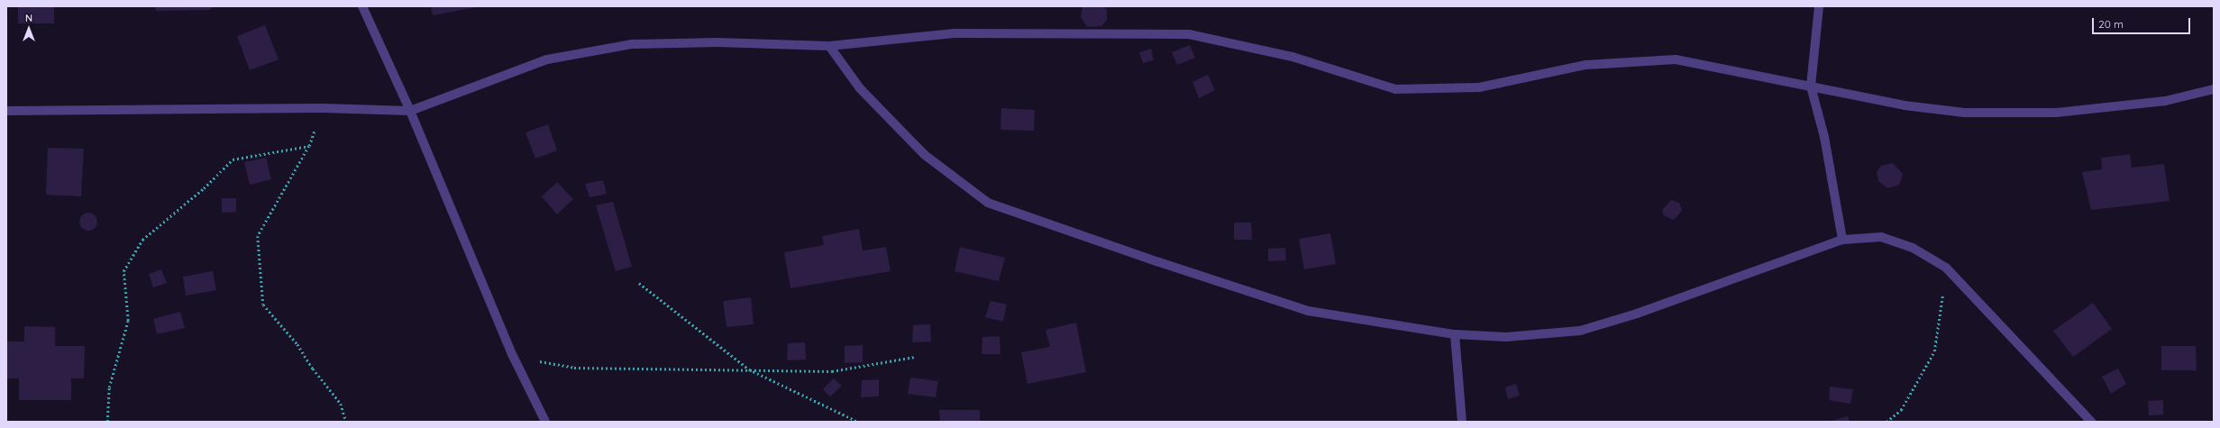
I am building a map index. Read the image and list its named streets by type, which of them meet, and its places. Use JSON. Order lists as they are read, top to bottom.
{
  "scale_bar": "20 m",
  "north": "top"
}
